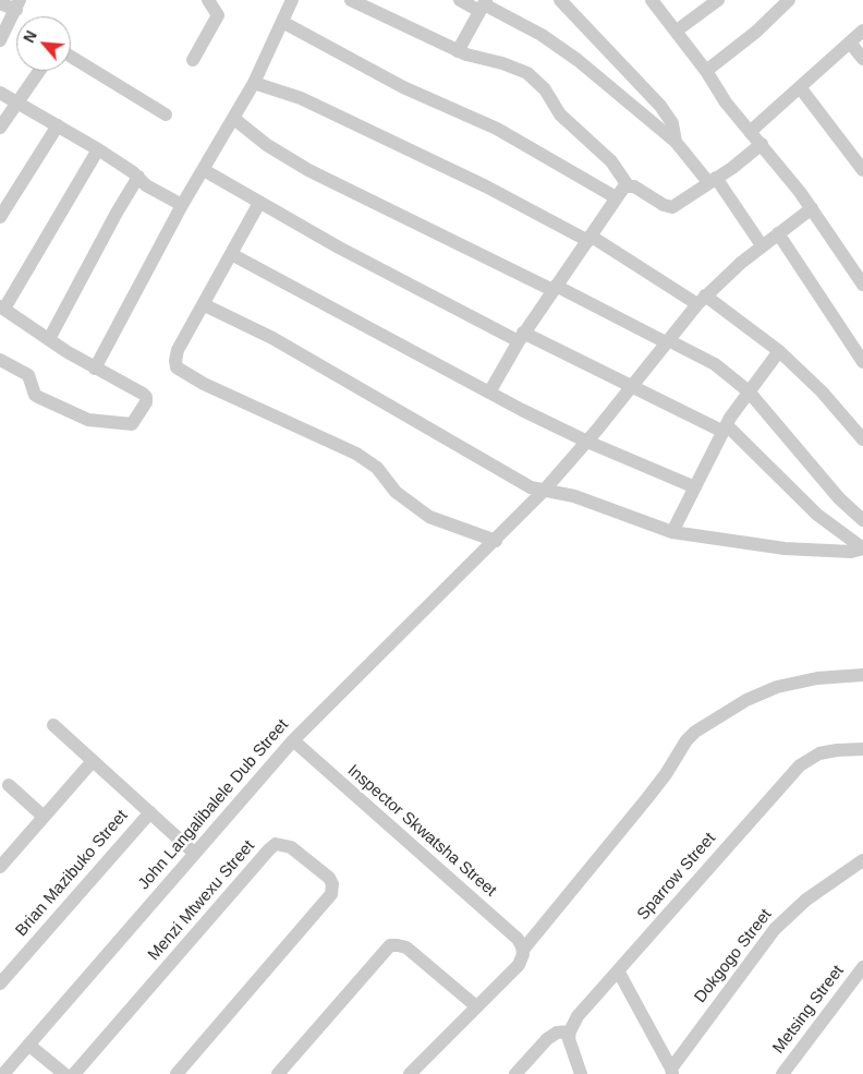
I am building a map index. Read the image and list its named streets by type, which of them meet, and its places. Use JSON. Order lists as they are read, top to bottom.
{
  "streets": {
    "street": [
      "John Langalibalele Dub Street",
      "Inspector Skwatsha Street",
      "Brian Mazibuko Street",
      "Sparrow Street",
      "Menzi Mtwexu Street",
      "Dokgogo Street",
      "Metsing Street"
    ]
  },
  "crossings": [
    ["John Langalibalele Dub Street", "Inspector Skwatsha Street"],
    ["Sparrow Street", "Dokgogo Street"]
  ],
  "north": "top left"
}
